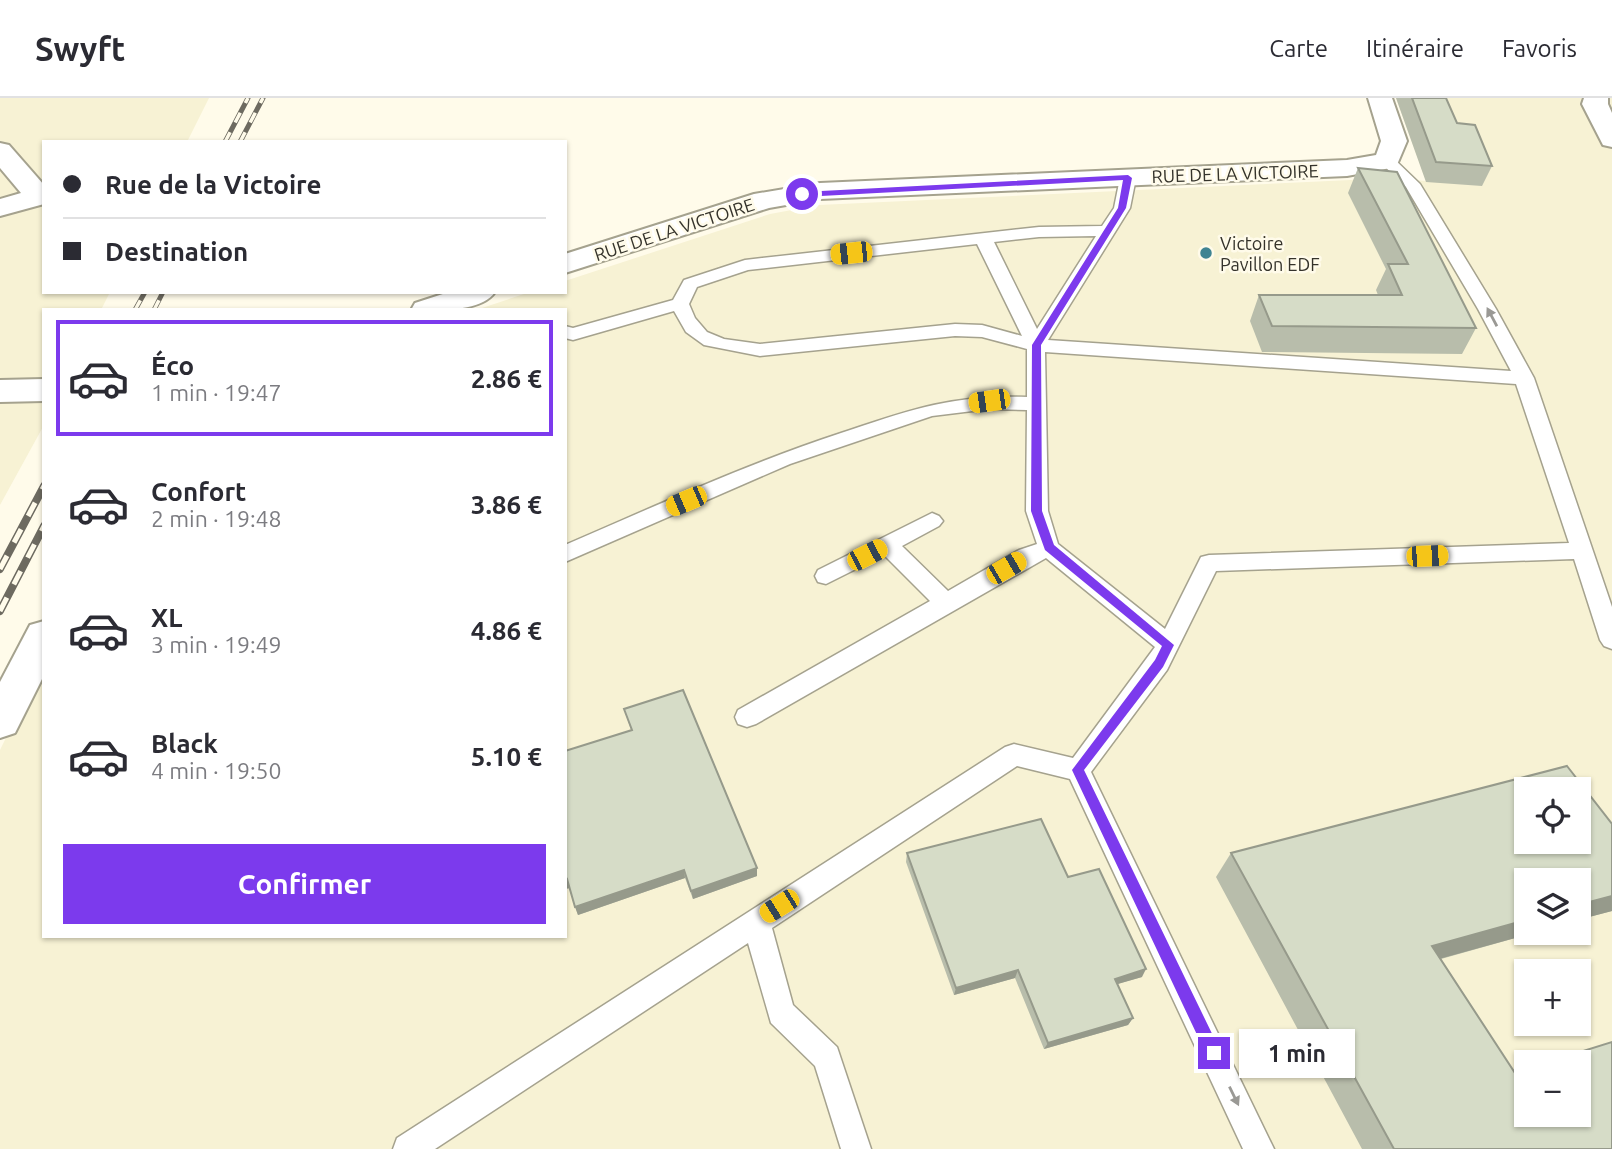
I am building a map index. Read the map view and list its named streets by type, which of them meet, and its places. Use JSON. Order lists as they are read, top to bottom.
{
  "streets": {
    "street": ["RUE DE LA VICTOIRE"]
  },
  "places": ["Victoire Pavillon EDF"],
  "page": {
    "header": "Swyft",
    "nav": ["Carte", "Itinéraire", "Favoris"],
    "banner": ["Rue de la Victoire", "Destination"],
    "list": [
      {
        "name": "Éco",
        "note": "1 min · 19:47",
        "value": "2.86 €"
      },
      {
        "name": "Confort",
        "note": "2 min · 19:48",
        "value": "3.86 €"
      },
      {
        "name": "XL",
        "note": "3 min · 19:49",
        "value": "4.86 €"
      },
      {
        "name": "Black",
        "note": "4 min · 19:50",
        "value": "5.10 €"
      }
    ],
    "map_buttons": ["+", "−"],
    "buttons": "Confirmer",
    "bubble": "1 min"
  }
}
